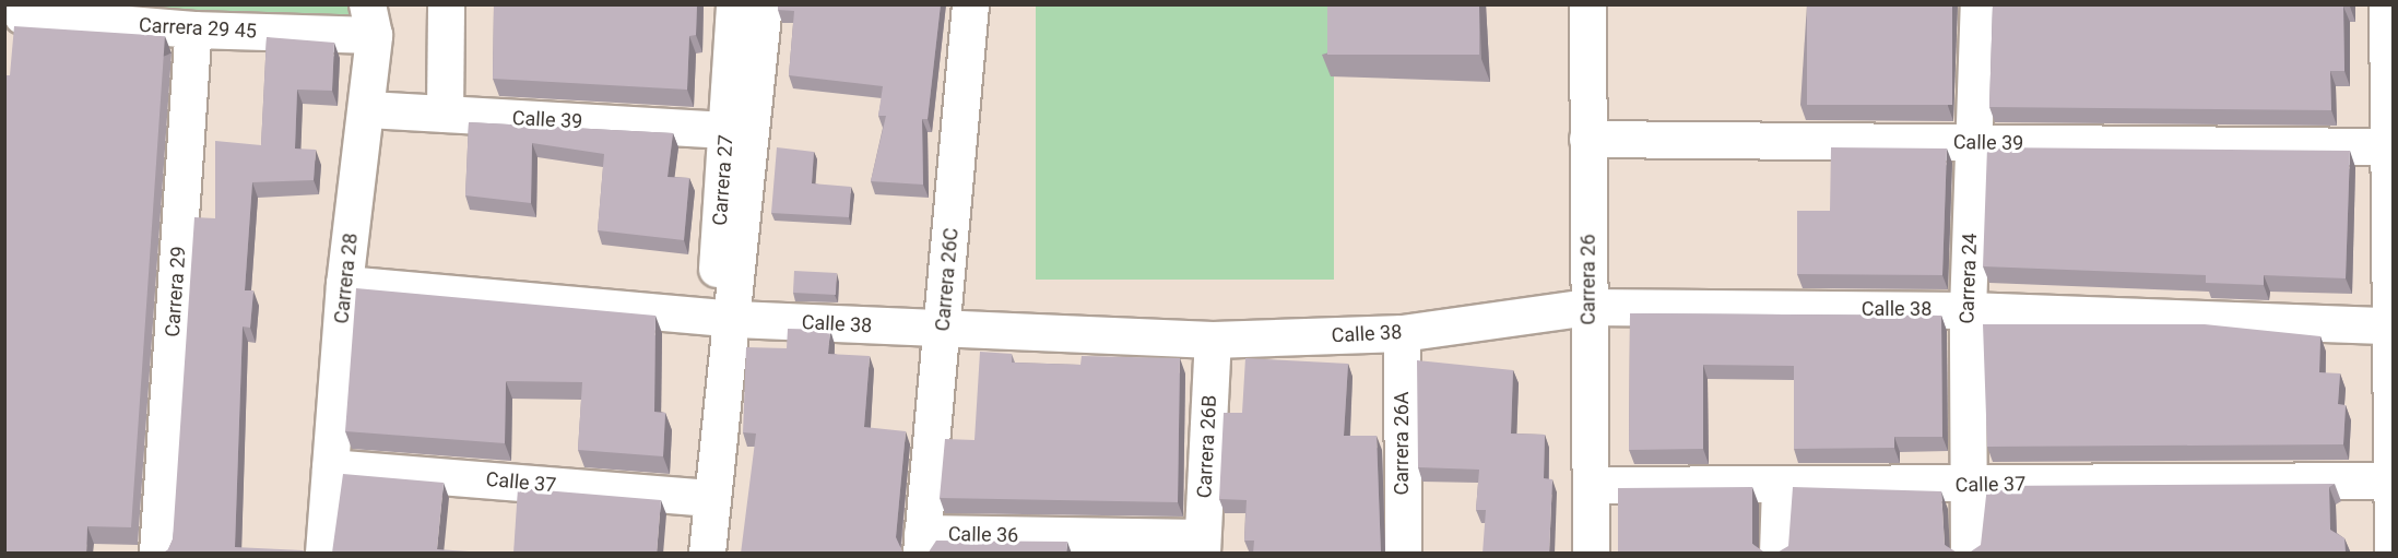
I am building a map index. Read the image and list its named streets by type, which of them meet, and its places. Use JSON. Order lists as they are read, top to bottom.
{
  "streets": {
    "street": [
      "Carrera 29 45",
      "Calle 39",
      "Carrera 27",
      "Carrera 28",
      "Carrera 24",
      "Carrera 26C",
      "Carrera 26",
      "Carrera 29",
      "Calle 38",
      "Carrera 26A",
      "Carrera 26B",
      "Calle 37",
      "Calle 36"
    ]
  },
  "crossings": [
    ["Carrera 29 45", "Carrera 28"],
    ["Carrera 29 45", "Carrera 29"],
    ["Calle 39", "Carrera 27"],
    ["Calle 39", "Carrera 28"],
    ["Calle 39", "Carrera 24"],
    ["Calle 39", "Carrera 26"],
    ["Carrera 27", "Calle 38"],
    ["Carrera 27", "Calle 37"],
    ["Carrera 28", "Calle 38"],
    ["Carrera 28", "Calle 37"],
    ["Carrera 24", "Calle 38"],
    ["Carrera 24", "Calle 37"],
    ["Carrera 26C", "Calle 38"],
    ["Carrera 26C", "Calle 36"],
    ["Carrera 26", "Calle 38"],
    ["Carrera 26", "Calle 37"],
    ["Calle 38", "Carrera 26A"],
    ["Calle 38", "Carrera 26B"],
    ["Carrera 26B", "Calle 36"]
  ]
}
